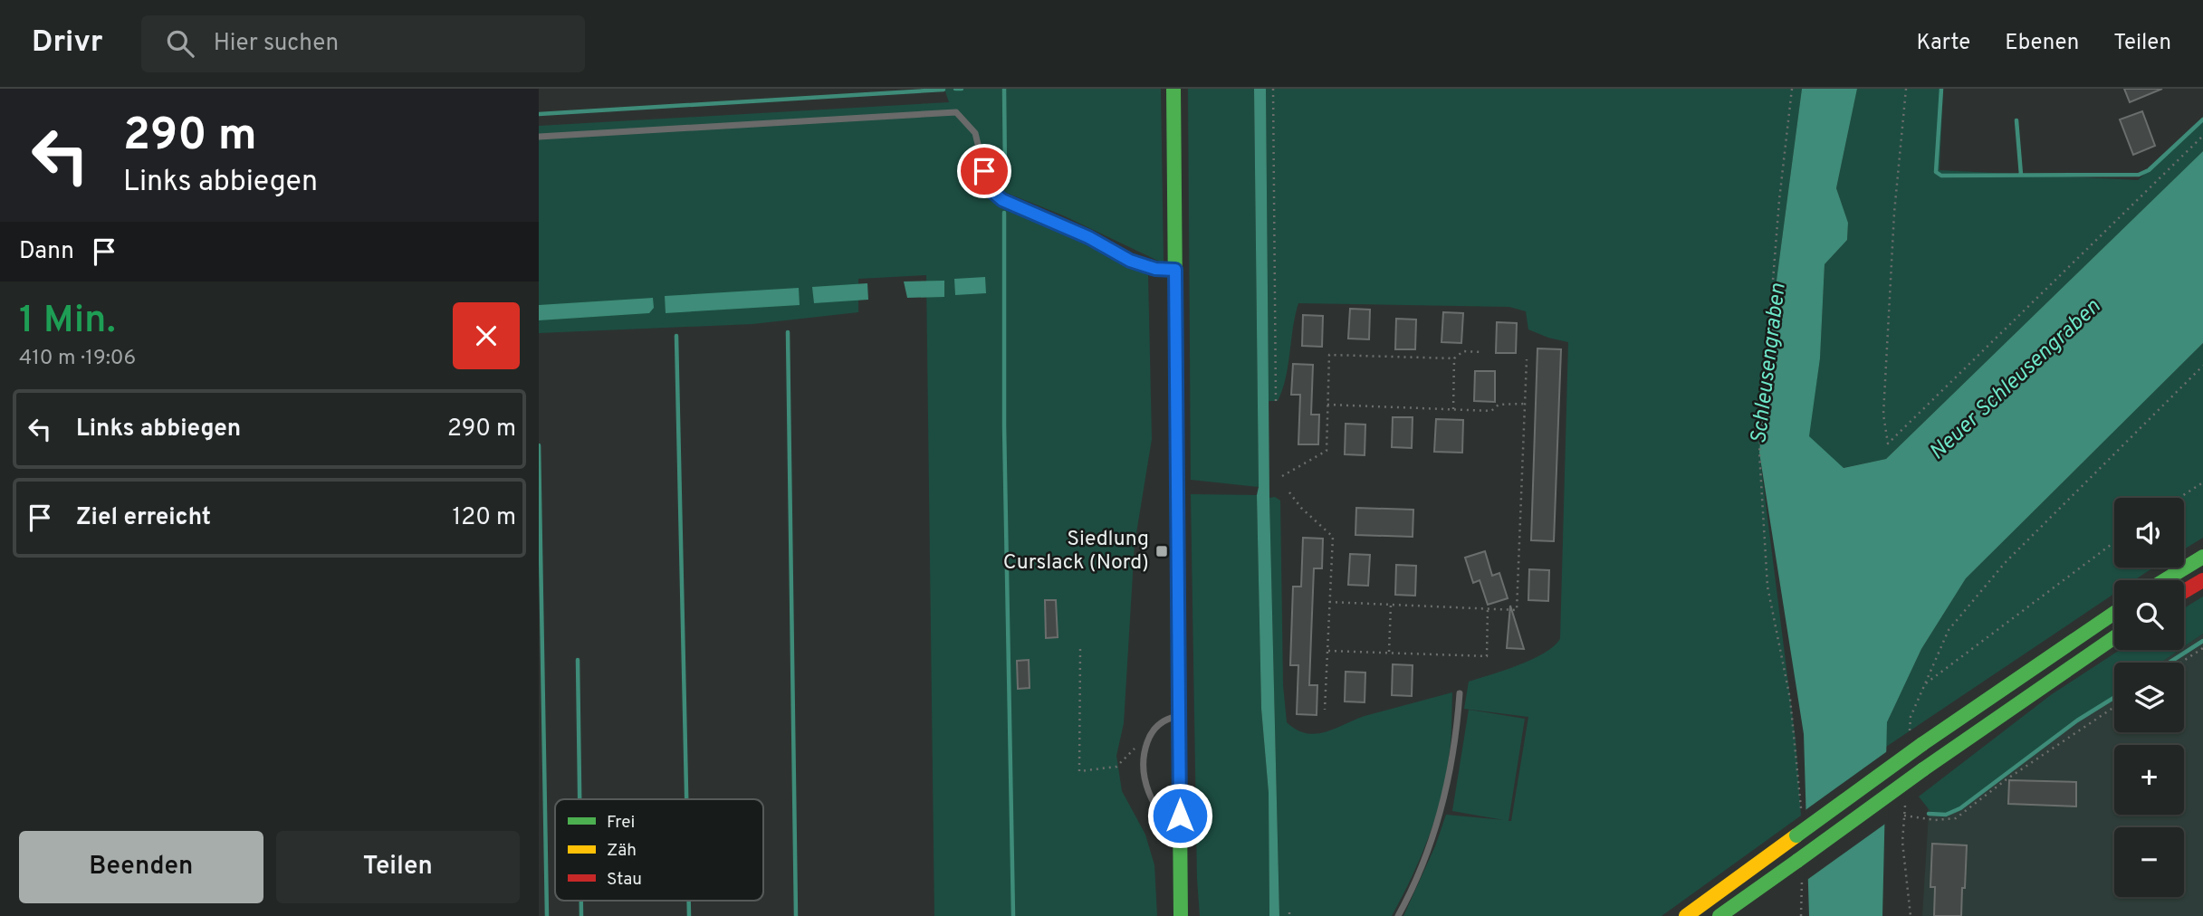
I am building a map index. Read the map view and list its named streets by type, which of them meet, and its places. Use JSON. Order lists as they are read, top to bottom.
{
  "water": ["Schleusengraben", "Neuer Schleusengraben"],
  "places": {
    "transit": ["Siedlung Curslack (Nord)"]
  },
  "legend": ["Frei", "Zäh", "Stau"],
  "page": {
    "header": "Drivr",
    "search": "Hier suchen",
    "nav": ["Karte", "Ebenen", "Teilen"],
    "turn": ["290 m", "Links abbiegen"],
    "then": "Dann",
    "heading": ["1 Min.", "410 m · 19:06"],
    "list": [
      {
        "name": "Links abbiegen",
        "value": "290 m"
      },
      {
        "name": "Ziel erreicht",
        "value": "120 m"
      }
    ],
    "map_buttons": ["+", "−"],
    "buttons": ["Beenden", "Teilen"]
  }
}
